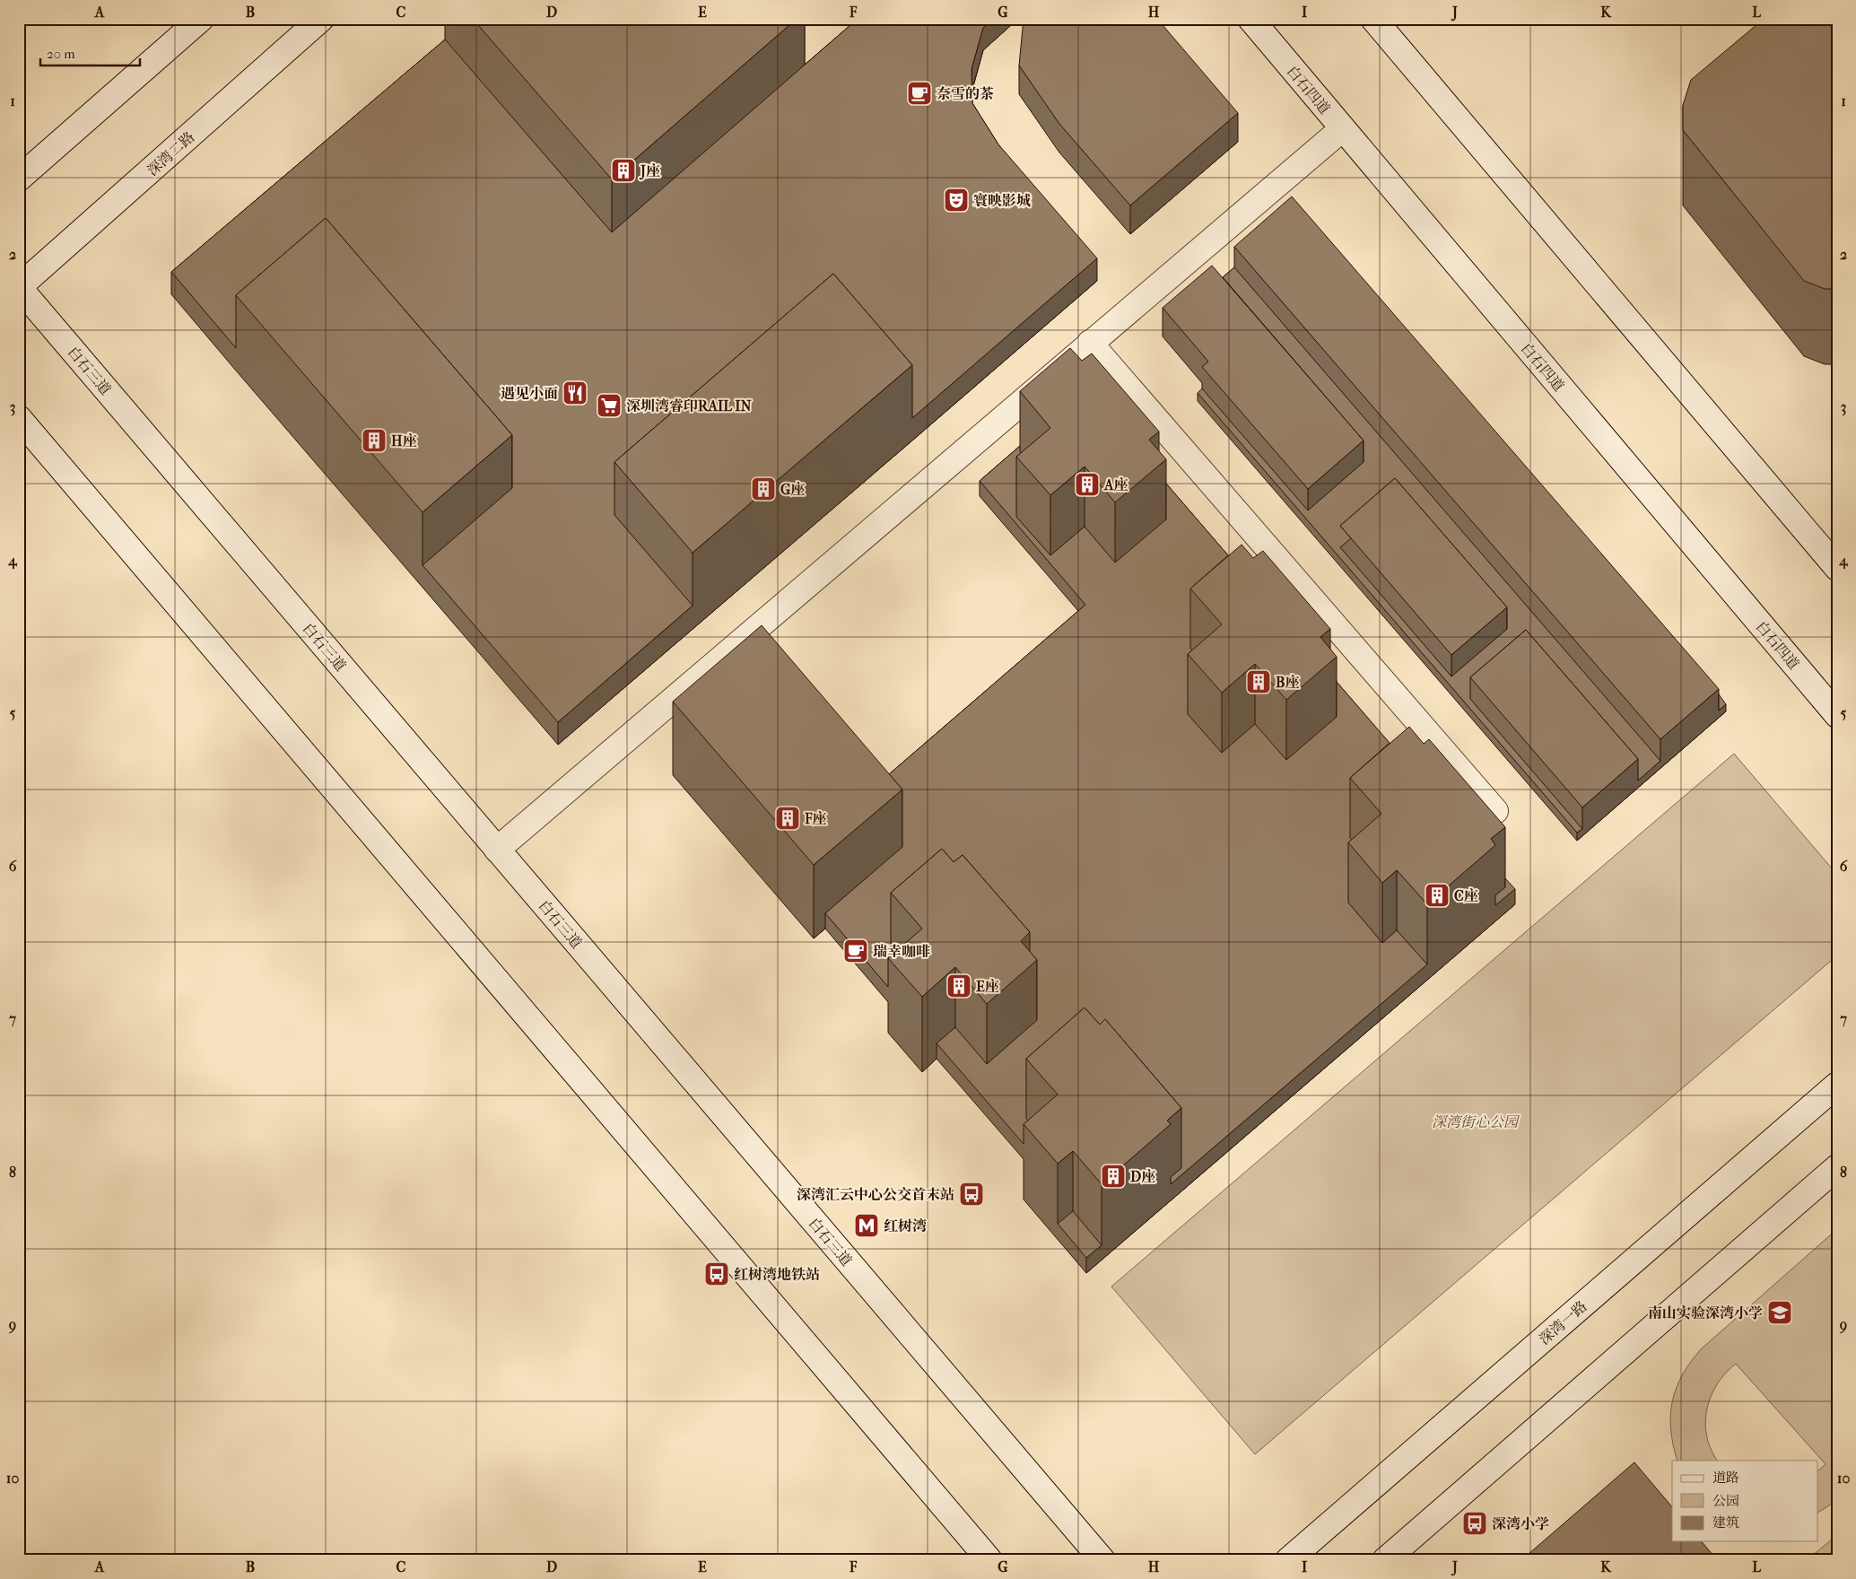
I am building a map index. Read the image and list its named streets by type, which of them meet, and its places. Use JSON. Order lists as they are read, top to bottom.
{
  "streets": {
    "street": [
      "白石四道",
      "深湾二路",
      "白石三道",
      "深湾一路"
    ]
  },
  "crossings": [
    ["深湾二路", "白石三道"]
  ],
  "parks": ["深湾街心公园"],
  "places": {
    "cafe": ["奈雪的茶", "瑞幸咖啡"],
    "building": [
      "J座",
      "H座",
      "A座",
      "G座",
      "B座",
      "F座",
      "C座",
      "E座",
      "D座"
    ],
    "theatre": ["寰映影城"],
    "restaurant": ["遇见小面"],
    "supermarket": ["深圳湾睿印RAIL IN"],
    "bus stop": ["深湾汇云中心公交首末站", "红树湾地铁站", "深湾小学"],
    "metro station": ["红树湾"],
    "school or university": ["南山实验深湾小学"]
  },
  "legend": ["道路", "公园", "建筑"],
  "scale_bar": "20 m",
  "grid": {
    "columns": [
      "A",
      "B",
      "C",
      "D",
      "E",
      "F",
      "G",
      "H",
      "I",
      "J",
      "K",
      "L"
    ],
    "rows": [
      "1",
      "2",
      "3",
      "4",
      "5",
      "6",
      "7",
      "8",
      "9",
      "10"
    ]
  }
}
